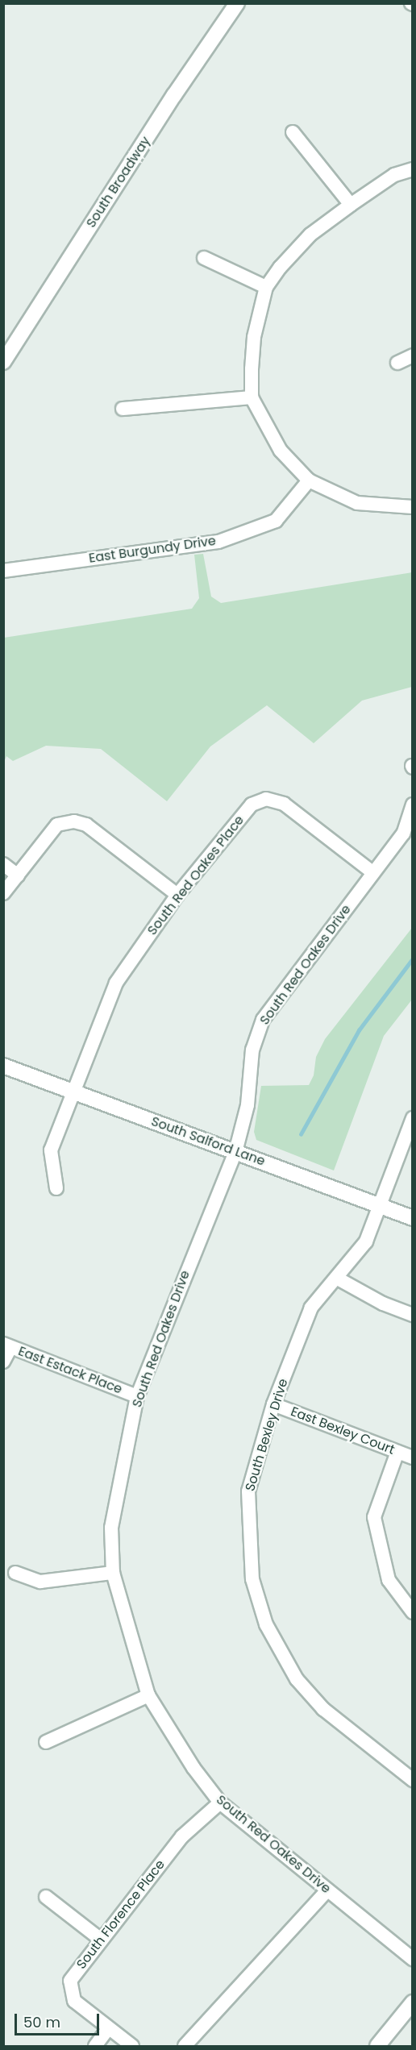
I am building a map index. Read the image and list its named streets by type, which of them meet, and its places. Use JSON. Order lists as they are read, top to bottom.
{
  "streets": {
    "street": [
      "South Broadway",
      "East Burgundy Drive",
      "South Red Oakes Place",
      "South Red Oakes Drive",
      "South Salford Lane",
      "East Estack Place",
      "East Bexley Court",
      "South Bexley Drive",
      "South Florence Place"
    ]
  },
  "crossings": [
    ["South Red Oakes Place", "South Red Oakes Drive"],
    ["South Red Oakes Place", "South Salford Lane"],
    ["South Red Oakes Drive", "South Salford Lane"],
    ["South Red Oakes Drive", "East Estack Place"],
    ["South Red Oakes Drive", "South Florence Place"],
    ["South Salford Lane", "South Bexley Drive"],
    ["East Bexley Court", "South Bexley Drive"]
  ],
  "scale_bar": "50 m"
}
